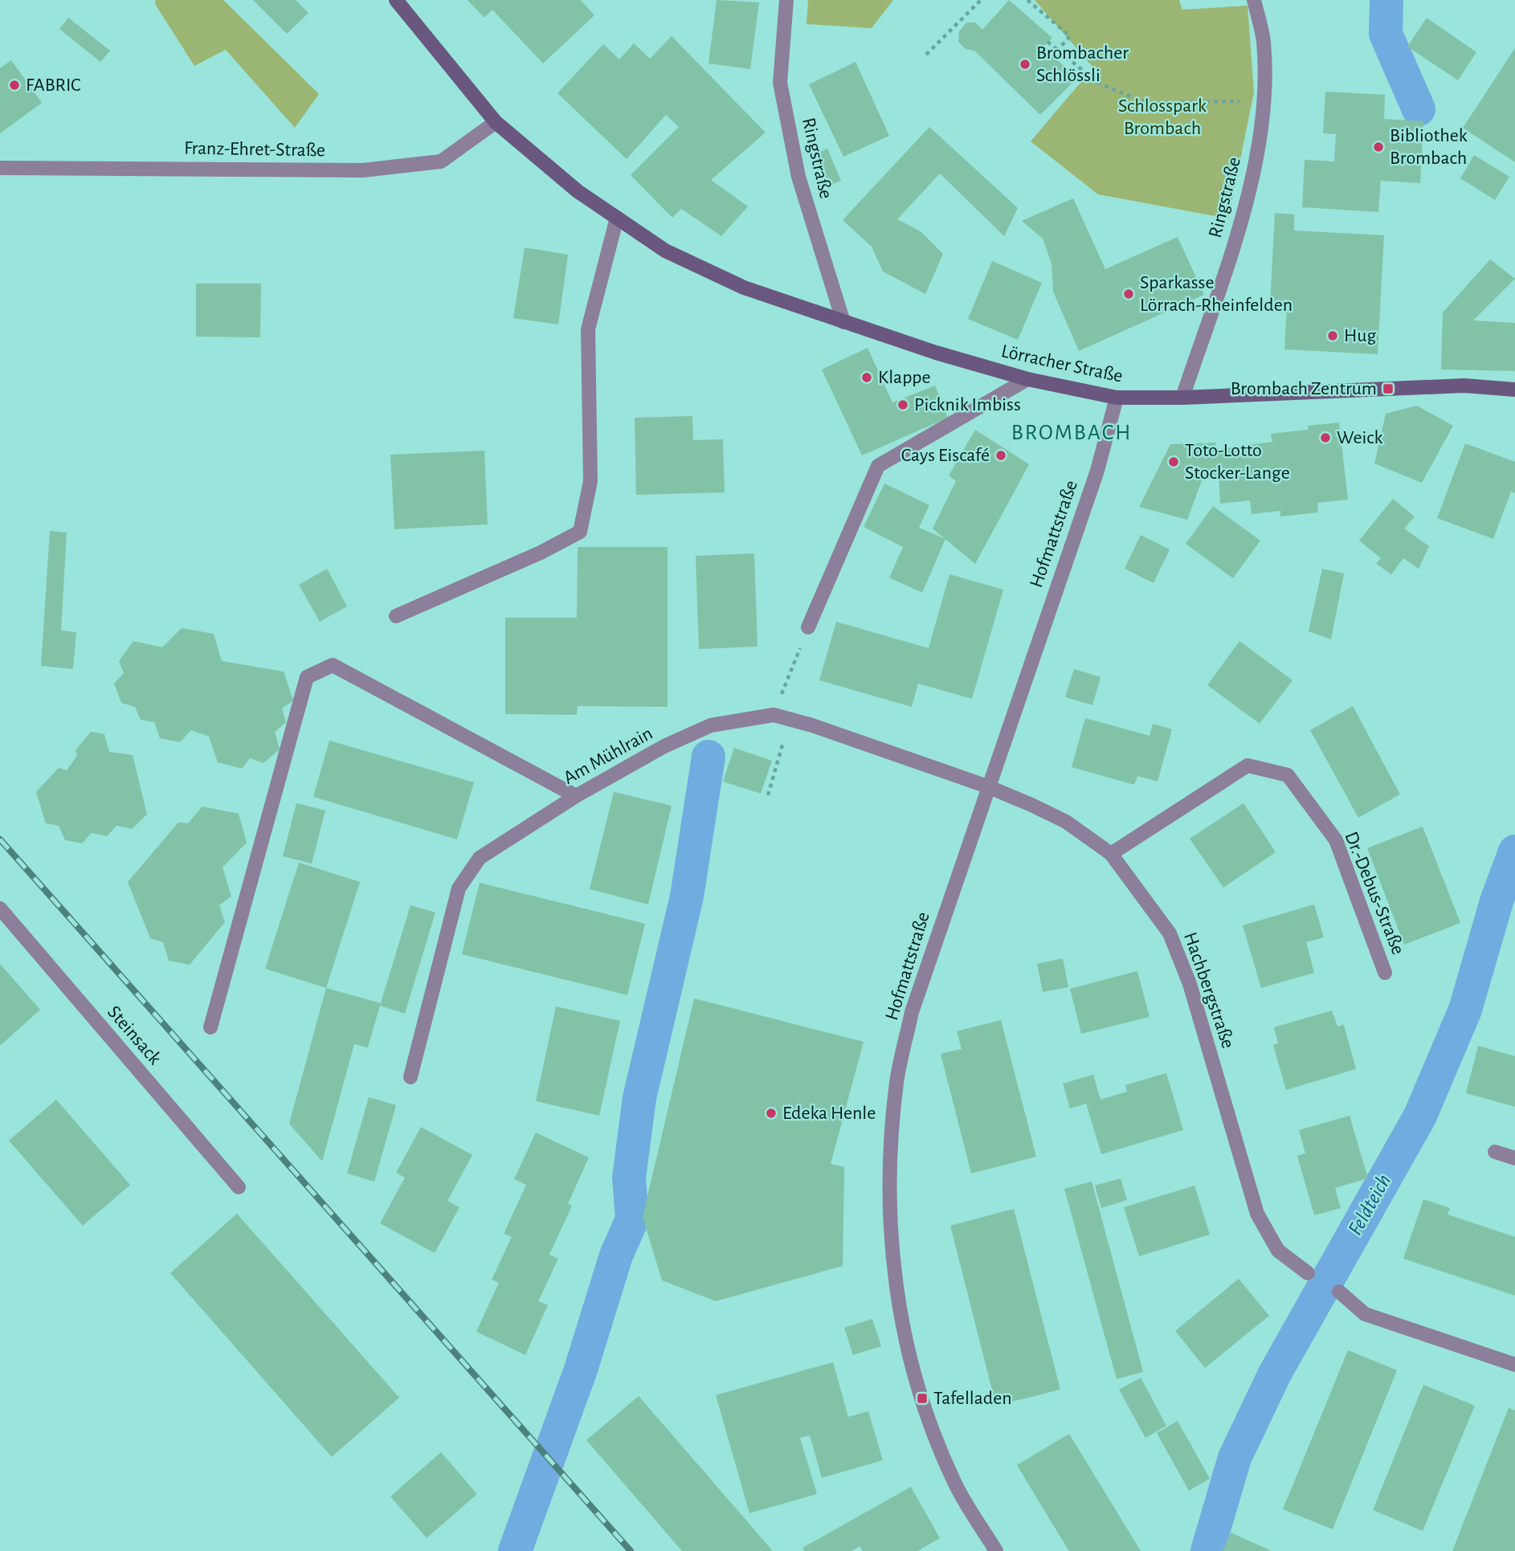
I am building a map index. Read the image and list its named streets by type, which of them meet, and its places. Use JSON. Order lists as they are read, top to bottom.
{
  "streets": {
    "main road": ["Lörracher Straße"],
    "street": [
      "Franz-Ehret-Straße",
      "Ringstraße",
      "Hofmattstraße",
      "Am Mühlrain",
      "Dr.-Debus-Straße",
      "Hachbergstraße",
      "Steinsack"
    ]
  },
  "crossings": [
    ["Franz-Ehret-Straße", "Lörracher Straße"],
    ["Ringstraße", "Lörracher Straße"],
    ["Lörracher Straße", "Hofmattstraße"],
    ["Hofmattstraße", "Am Mühlrain"],
    ["Hofmattstraße", "Hachbergstraße"],
    ["Am Mühlrain", "Hachbergstraße"],
    ["Dr.-Debus-Straße", "Hachbergstraße"]
  ],
  "districts": ["BROMBACH"],
  "water": ["Feldteich"],
  "parks": ["Schlosspark Brombach"],
  "places": {
    "other": [
      "Brombacher Schlössli",
      "FABRIC",
      "Bibliothek Brombach",
      "Sparkasse Lörrach-Rheinfelden",
      "Hug",
      "Klappe",
      "Picknik Imbiss",
      "Weick",
      "Cays Eiscafé",
      "Toto-Lotto Stocker-Lange",
      "Edeka Henle"
    ],
    "transit": ["Brombach Zentrum", "Tafelladen"]
  }
}
